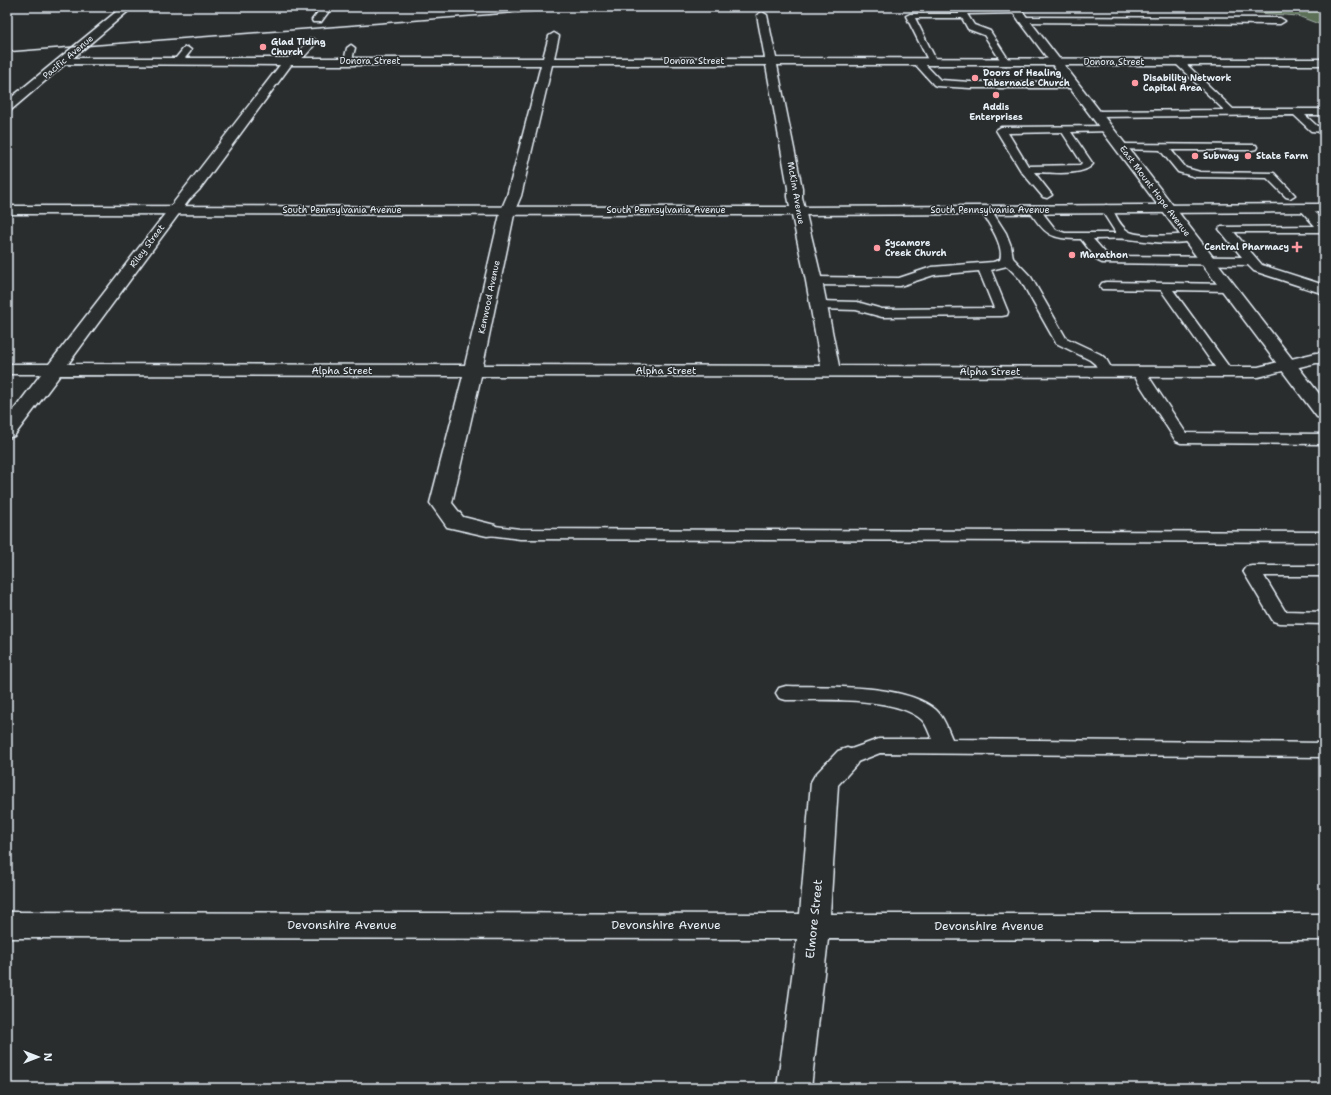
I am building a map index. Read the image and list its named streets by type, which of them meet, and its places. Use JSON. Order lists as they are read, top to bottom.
{
  "streets": {
    "street": [
      "Pacific Avenue",
      "Donora Street",
      "East Mount Hope Avenue",
      "McKim Avenue",
      "South Pennsylvania Avenue",
      "Riley Street",
      "Kenwood Avenue",
      "Alpha Street",
      "Elmore Street",
      "Devonshire Avenue"
    ]
  },
  "crossings": [
    ["Pacific Avenue", "Donora Street"],
    ["Donora Street", "East Mount Hope Avenue"],
    ["Donora Street", "McKim Avenue"],
    ["Donora Street", "Riley Street"],
    ["Donora Street", "Kenwood Avenue"],
    ["East Mount Hope Avenue", "South Pennsylvania Avenue"],
    ["East Mount Hope Avenue", "Alpha Street"],
    ["McKim Avenue", "South Pennsylvania Avenue"],
    ["McKim Avenue", "Alpha Street"],
    ["South Pennsylvania Avenue", "Riley Street"],
    ["South Pennsylvania Avenue", "Kenwood Avenue"],
    ["Riley Street", "Alpha Street"],
    ["Kenwood Avenue", "Alpha Street"],
    ["Elmore Street", "Devonshire Avenue"]
  ],
  "places": {
    "other": [
      "Glad Tiding Church",
      "Doors of Healing Tabernacle Church",
      "Disability Network Capital Area",
      "Addis Enterprises",
      "Subway",
      "State Farm",
      "Sycamore Creek Church",
      "Marathon"
    ],
    "health": ["Central Pharmacy"]
  },
  "north": "right"
}
